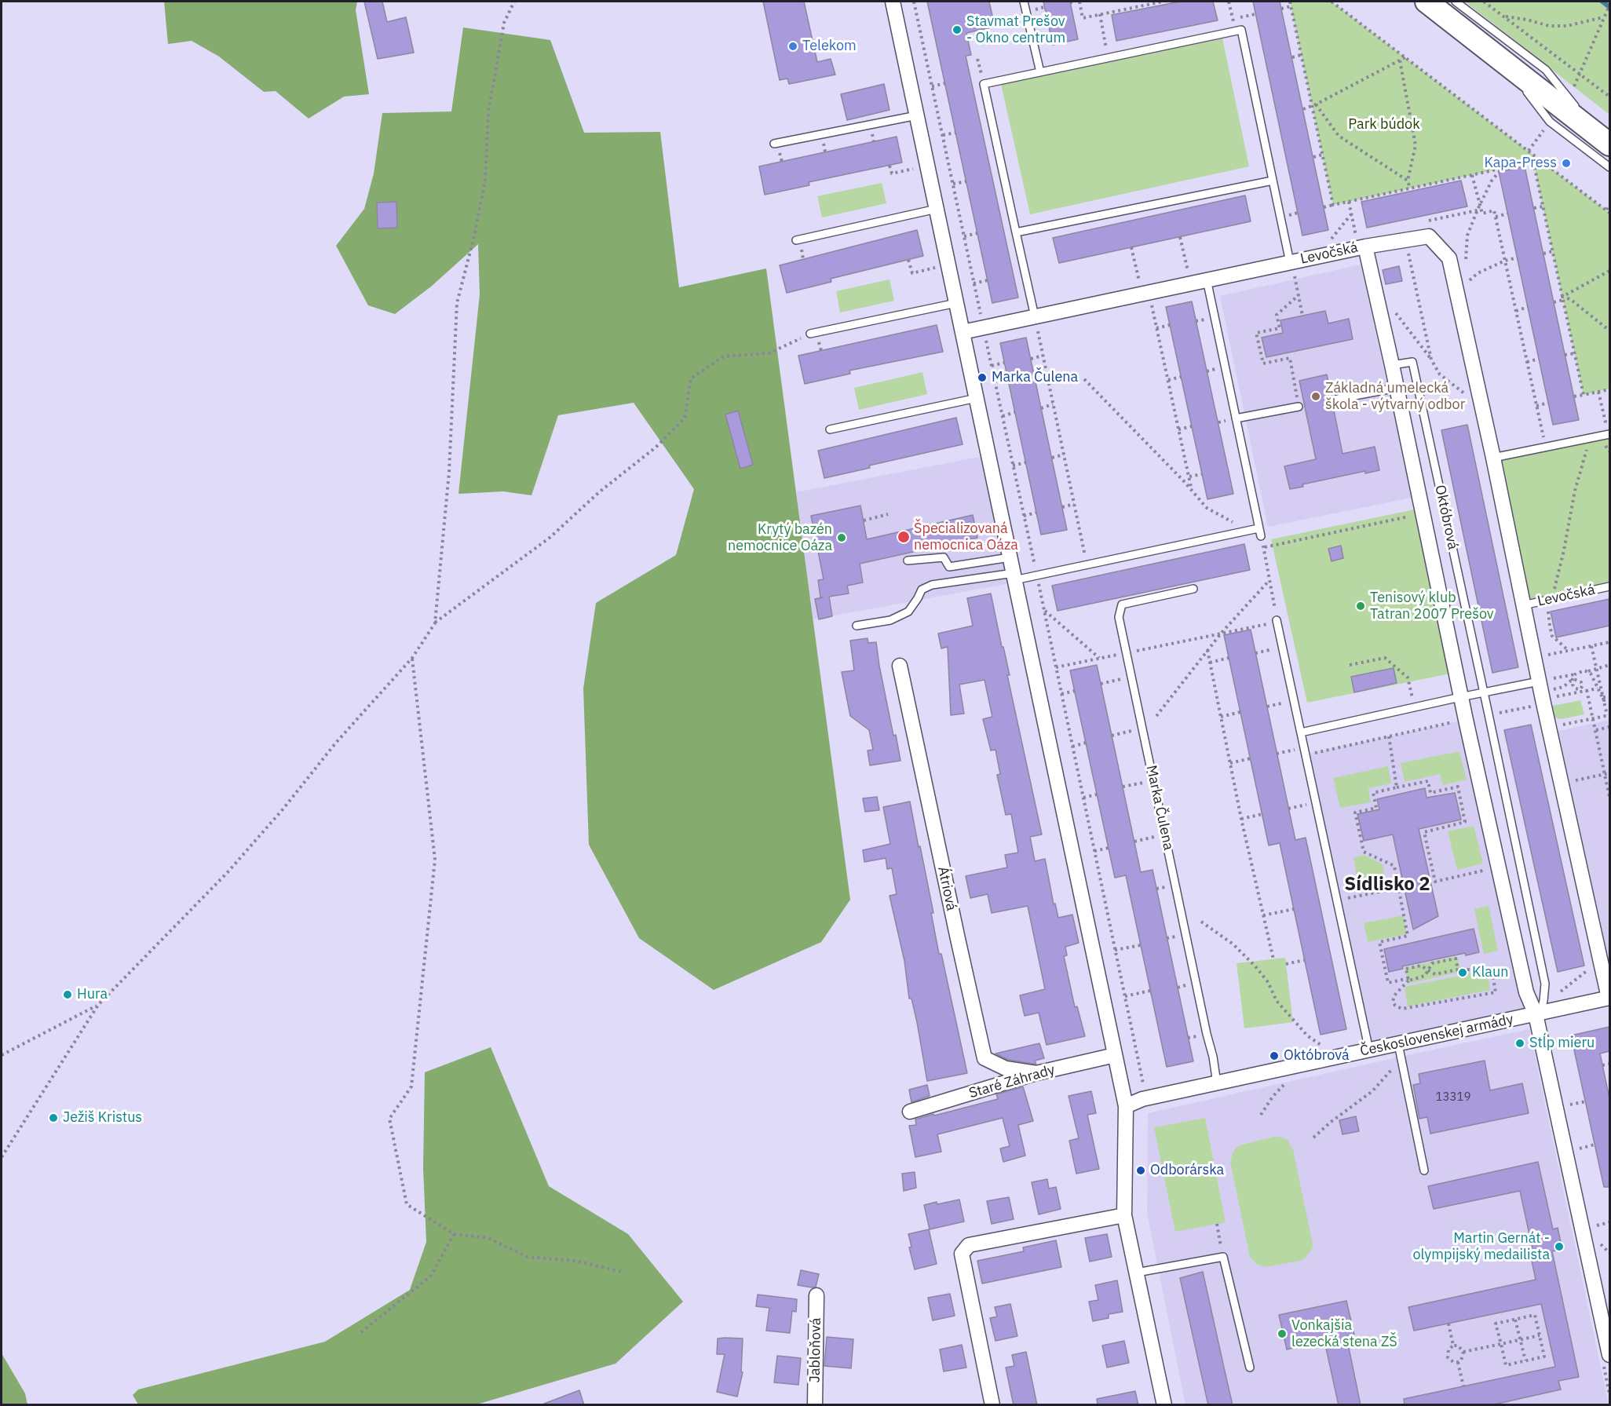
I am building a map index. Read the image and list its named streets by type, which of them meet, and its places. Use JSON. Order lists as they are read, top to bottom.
{
  "streets": {
    "street": [
      "Levočská",
      "Októbrová",
      "Átriová",
      "Československej armády",
      "Staré Záhrady",
      "Jabloňová"
    ],
    "lane": ["Marka Čulena"]
  },
  "crossings": [
    ["Levočská", "Októbrová"],
    ["Októbrová", "Československej armády"],
    ["Marka Čulena", "Československej armády"],
    ["Átriová", "Staré Záhrady"]
  ],
  "districts": ["Sídlisko 2"],
  "parks": ["Park búdok"],
  "places": [
    "Stavmat Prešov - Okno centrum",
    "Telekom",
    "Kapa-Press",
    "Marka Čulena",
    "Základná umelecká škola - výtvarný odbor",
    "Špecializovaná nemocnica Oáza",
    "Krytý bazén nemocnice Oáza",
    "Tenisový klub Tatran 2007 Prešov",
    "Klaun",
    "Hura",
    "Stĺp mieru",
    "Októbrová",
    "Ježiš Kristus",
    "Odborárska",
    "Martin Gernát - olympijský medailista",
    "Vonkajšia lezecká stena ZŠ"
  ],
  "house_numbers": ["13319"]
}
